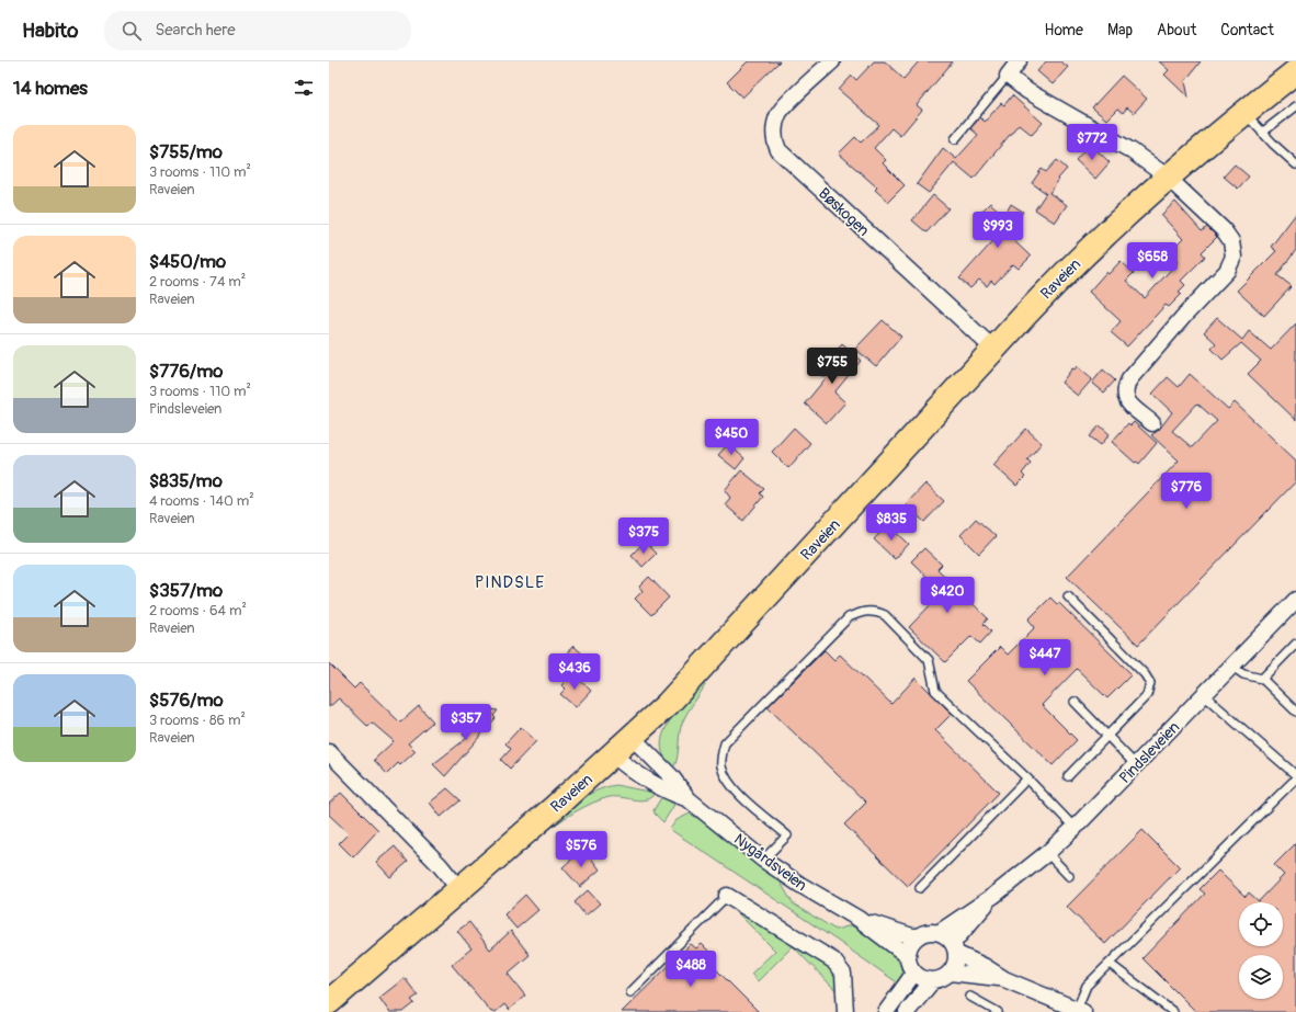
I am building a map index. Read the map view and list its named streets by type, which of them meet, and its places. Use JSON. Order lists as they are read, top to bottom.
{
  "streets": {
    "main road": ["Raveien"],
    "street": ["Bøskogen", "Pindsleveien", "Nygårdsveien"]
  },
  "crossings": [
    ["Bøskogen", "Raveien"],
    ["Raveien", "Nygårdsveien"],
    ["Pindsleveien", "Nygårdsveien"]
  ],
  "districts": ["PINDSLE"],
  "page": {
    "header": "Habito",
    "search": "Search here",
    "nav": [
      "Home",
      "Map",
      "About",
      "Contact"
    ],
    "heading": "14 homes",
    "list": [
      {
        "name": "$755/mo",
        "note": "3 rooms · 110 m² · Raveien"
      },
      {
        "name": "$450/mo",
        "note": "2 rooms · 74 m² · Raveien"
      },
      {
        "name": "$776/mo",
        "note": "3 rooms · 110 m² · Pindsleveien"
      },
      {
        "name": "$835/mo",
        "note": "4 rooms · 140 m² · Raveien"
      },
      {
        "name": "$357/mo",
        "note": "2 rooms · 64 m² · Raveien"
      },
      {
        "name": "$576/mo",
        "note": "3 rooms · 86 m² · Raveien"
      }
    ],
    "price": [
      "$772",
      "$993",
      "$658",
      "$755",
      "$450",
      "$776",
      "$835",
      "$375",
      "$420",
      "$447",
      "$436",
      "$357",
      "$576",
      "$488"
    ]
  }
}
